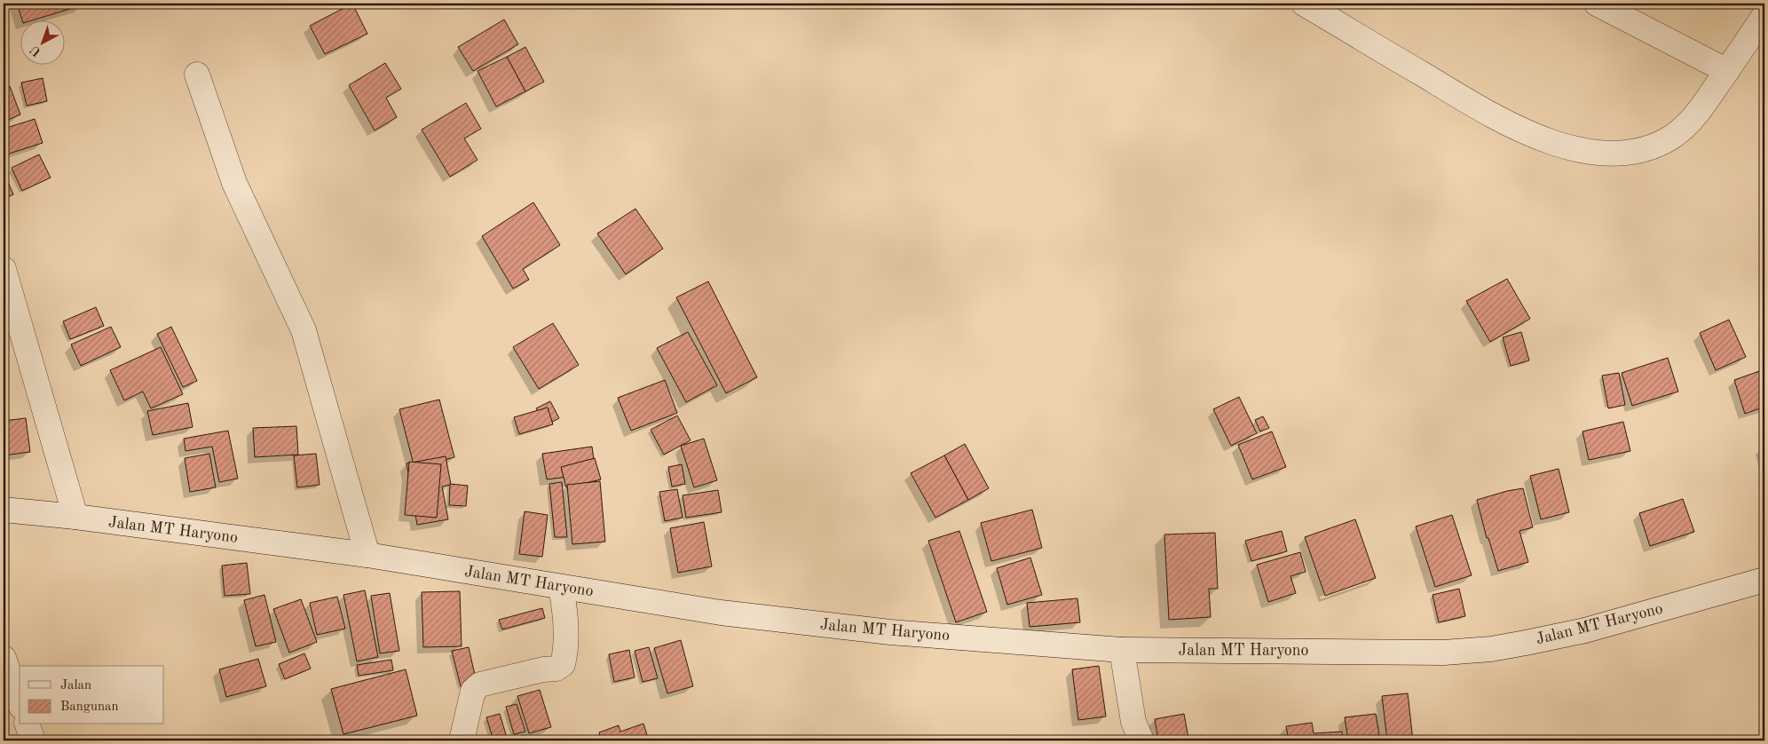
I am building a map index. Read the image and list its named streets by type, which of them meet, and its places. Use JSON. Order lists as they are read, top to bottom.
{
  "streets": {
    "street": ["Jalan MT Haryono"]
  },
  "legend": ["Jalan", "Bangunan"],
  "north": "bottom left"
}
